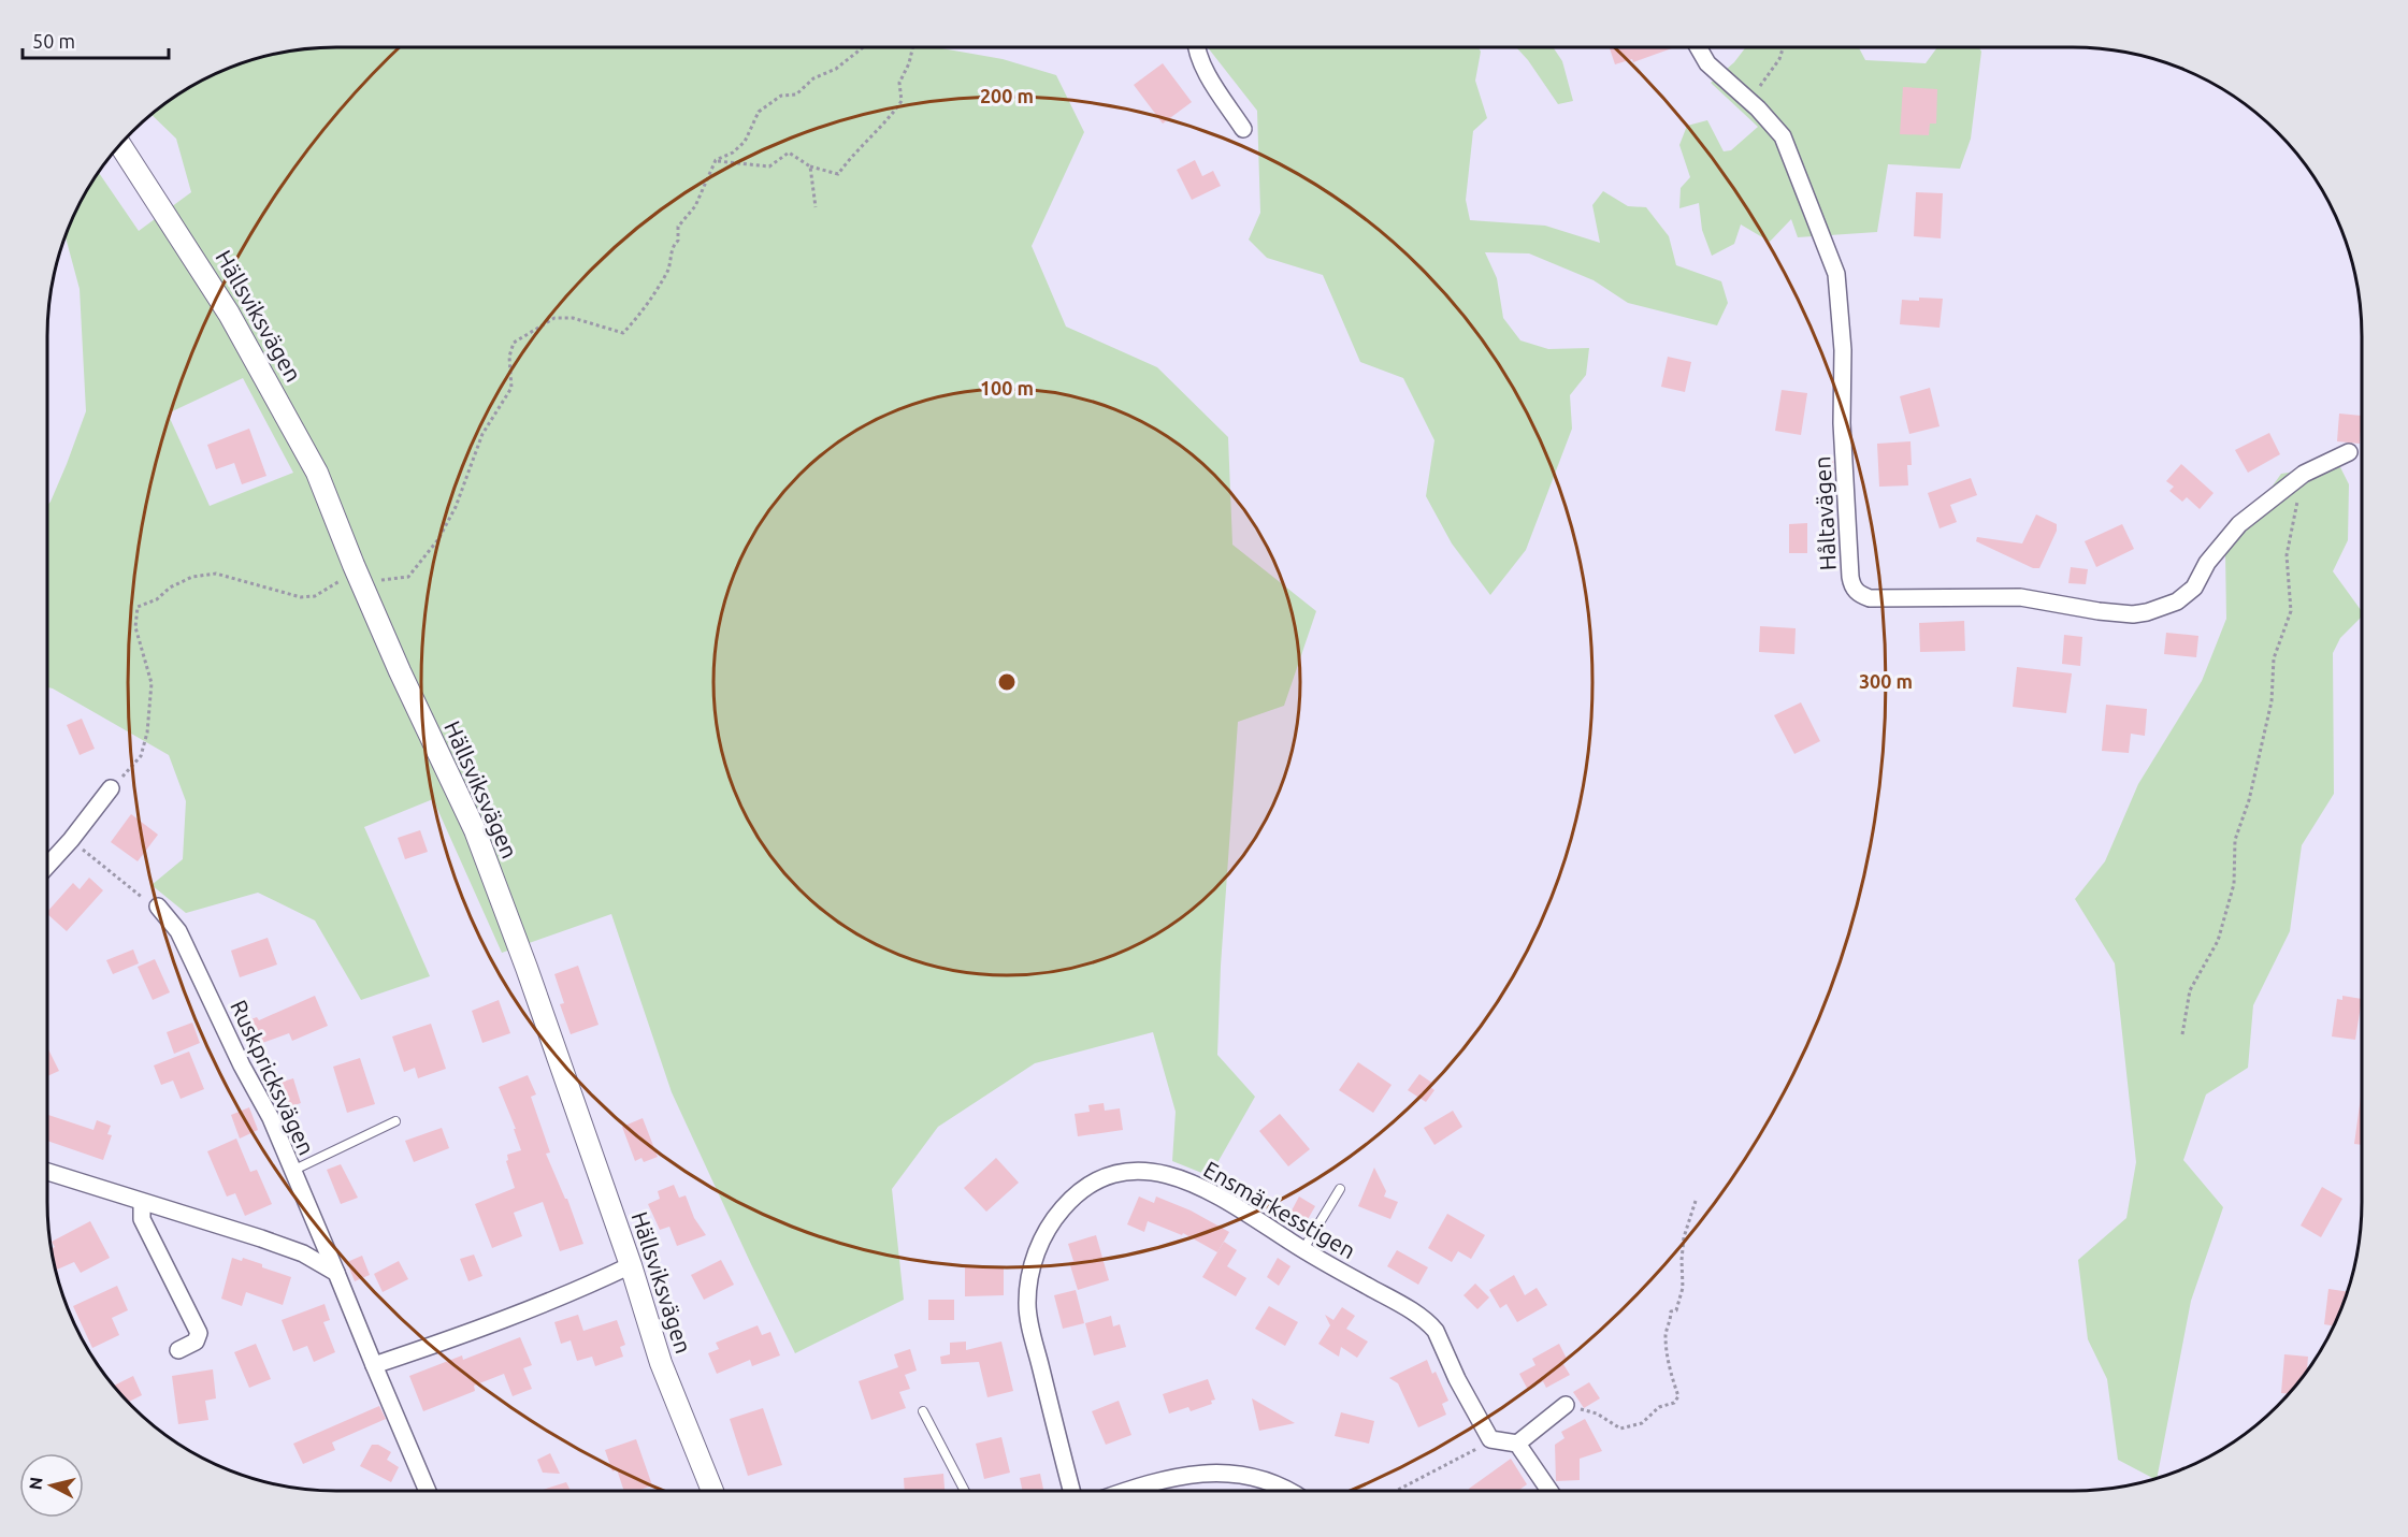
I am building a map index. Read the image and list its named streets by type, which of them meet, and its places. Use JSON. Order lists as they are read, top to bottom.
{
  "streets": {
    "street": [
      "Hällsviksvägen",
      "Håltavägen",
      "Ruskpricksvägen",
      "Ensmärkesstigen"
    ]
  },
  "scale_bar": "50 m",
  "north": "left",
  "rings": ["200 m", "100 m", "300 m"]
}
